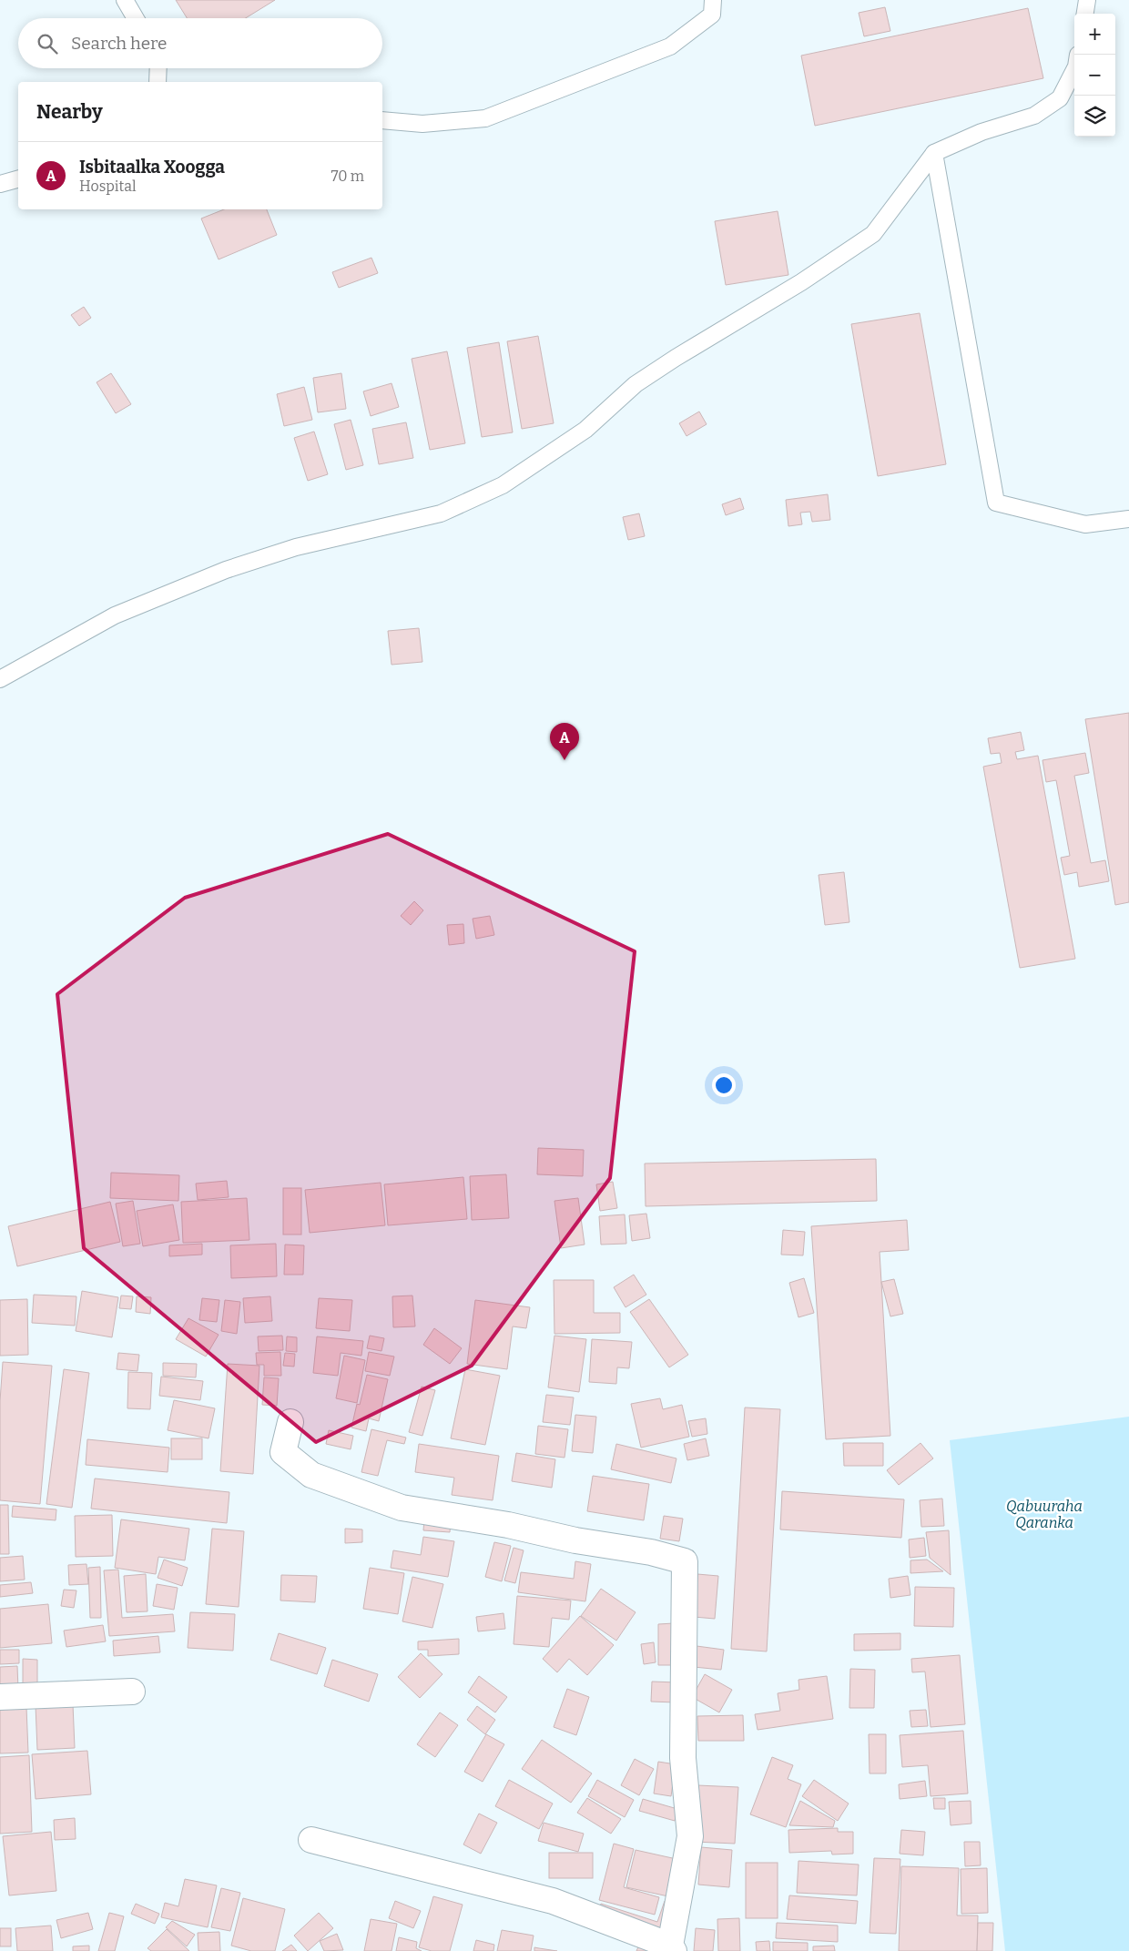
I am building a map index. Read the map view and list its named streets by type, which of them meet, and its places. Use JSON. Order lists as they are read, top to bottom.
{
  "parks": ["Qabuuraha Qaranka"],
  "page": {
    "map_buttons": ["+", "−"],
    "search": "Search here",
    "heading": "Nearby",
    "list": [
      {
        "mark": "A",
        "name": "Isbitaalka Xoogga",
        "note": "Hospital",
        "value": "70 m"
      }
    ],
    "pins": "A"
  }
}
